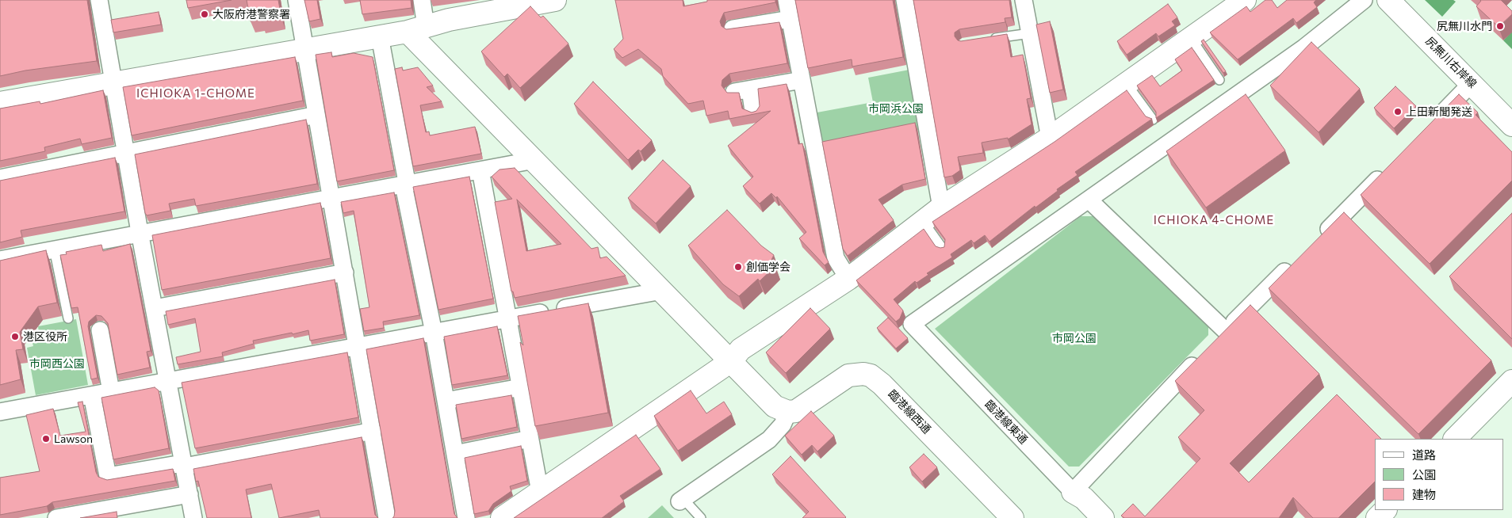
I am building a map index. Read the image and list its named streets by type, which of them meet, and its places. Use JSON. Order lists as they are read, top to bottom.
{
  "streets": {
    "street": ["尻無川右岸線", "臨港線西通", "臨港線東通"]
  },
  "districts": ["ICHIOKA 1-CHOME", "ICHIOKA 4-CHOME"],
  "parks": ["市岡浜公園", "市岡公園", "市岡西公園"],
  "places": [
    "大阪府港警察署",
    "尻無川水門",
    "上田新聞発送",
    "創価学会",
    "港区役所",
    "Lawson"
  ],
  "legend": ["道路", "公園", "建物"]
}
